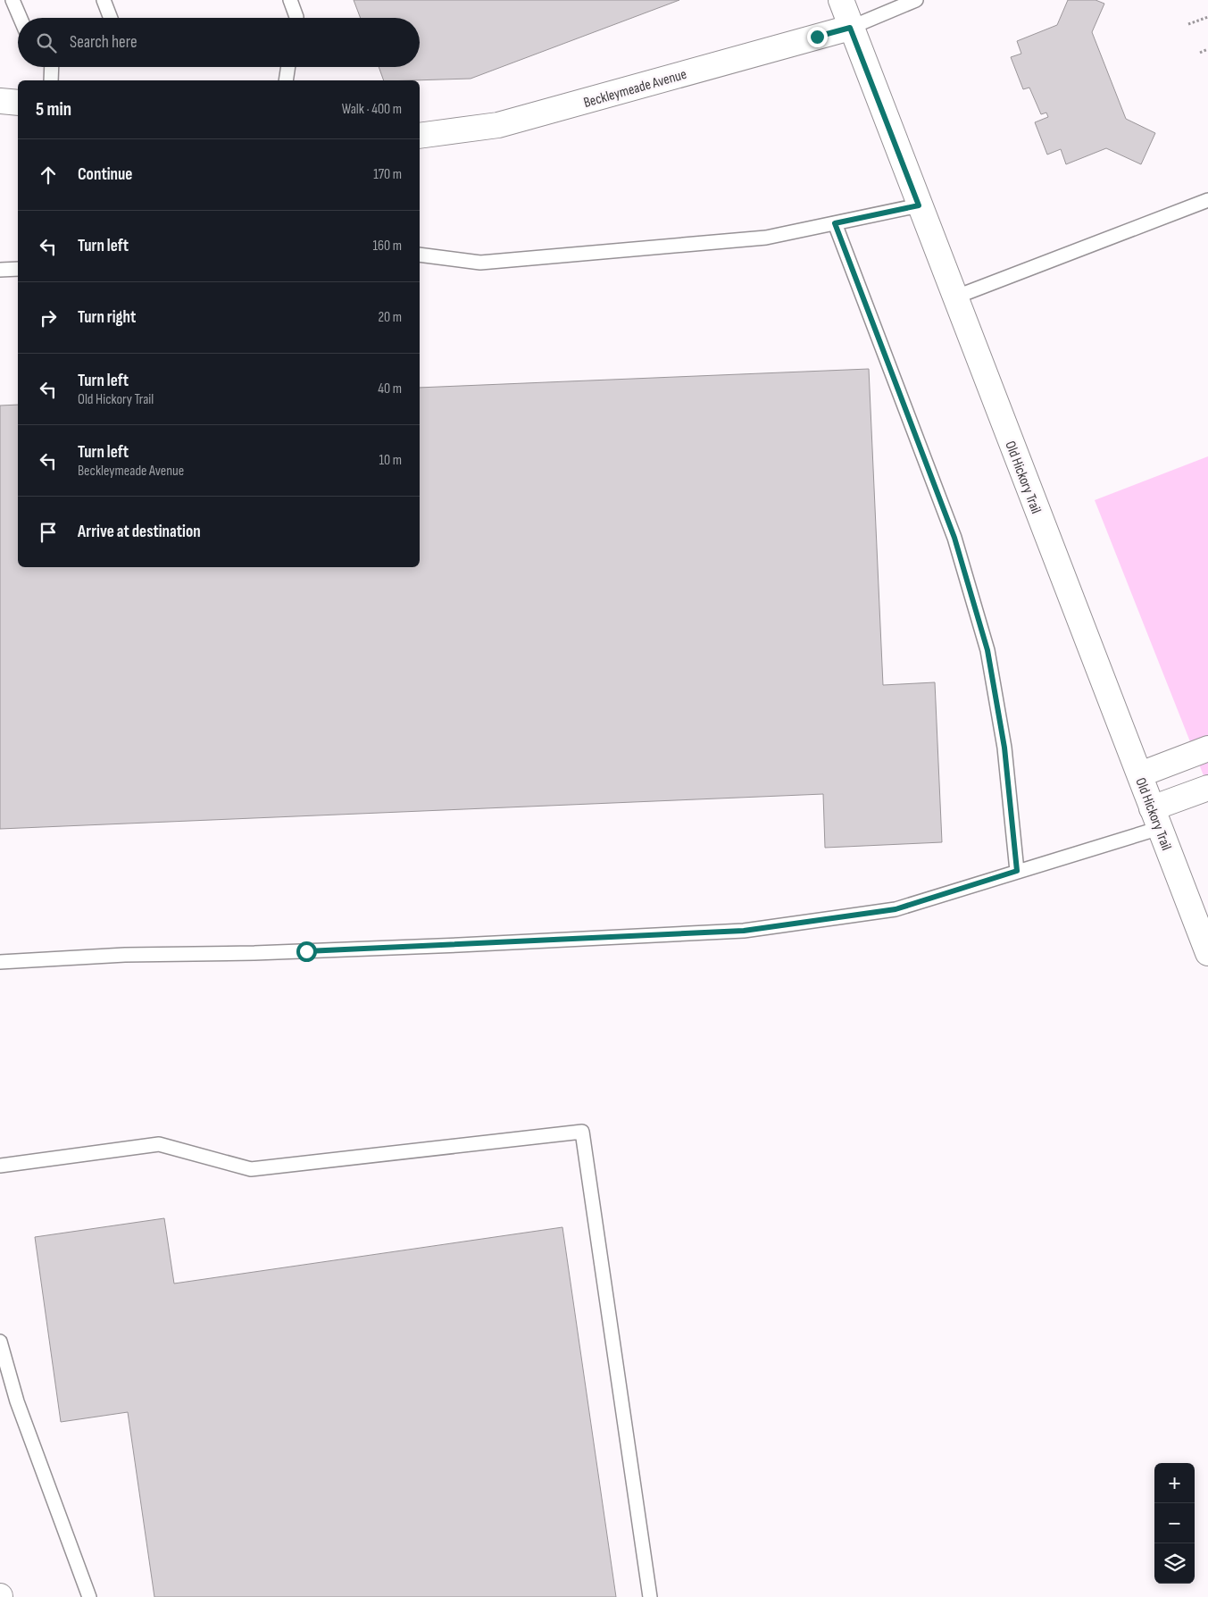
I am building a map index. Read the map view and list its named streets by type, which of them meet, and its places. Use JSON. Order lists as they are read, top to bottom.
{
  "streets": {
    "street": ["Beckleymeade Avenue", "Old Hickory Trail"]
  },
  "crossings": [
    ["Beckleymeade Avenue", "Old Hickory Trail"]
  ],
  "page": {
    "search": "Search here",
    "heading": ["5 min", "Walk · 400 m"],
    "list": [
      ["Continue", "170 m"],
      ["Turn left", "160 m"],
      ["Turn right", "20 m"],
      ["Turn left", "Old Hickory Trail", "40 m"],
      ["Turn left", "Beckleymeade Avenue", "10 m"],
      "Arrive at destination"
    ],
    "map_buttons": ["+", "−"]
  }
}
